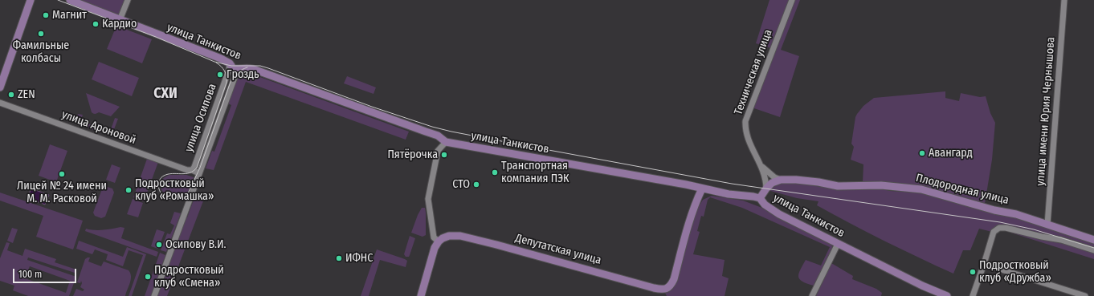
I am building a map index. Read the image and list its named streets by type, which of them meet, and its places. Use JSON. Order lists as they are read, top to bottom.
{
  "streets": {
    "main road": ["улица Танкистов", "Плодородная улица", "Депутатская улица"],
    "street": [
      "Техническая улица",
      "улица имени Юрия Чернышова",
      "улица Осипова",
      "улица Ароновой"
    ]
  },
  "crossings": [
    ["улица Танкистов", "улица Осипова"],
    ["улица Танкистов", "Депутатская улица"],
    ["улица имени Юрия Чернышова", "Плодородная улица"],
    ["улица Осипова", "улица Ароновой"]
  ],
  "districts": ["СХИ"],
  "places": [
    "Магнит",
    "Кардио",
    "Фамильные колбасы",
    "Гроздь",
    "ZEN",
    "Авангард",
    "Пятёрочка",
    "Транспортная компания ПЭК",
    "Лицей № 24 имени М. М. Расковой",
    "СТО",
    "Подростковый клуб «Ромашка»",
    "Осипову В.И.",
    "ИФНС",
    "Подростковый клуб «Дружба»",
    "Подростковый клуб «Смена»"
  ],
  "scale_bar": "100 m"
}
